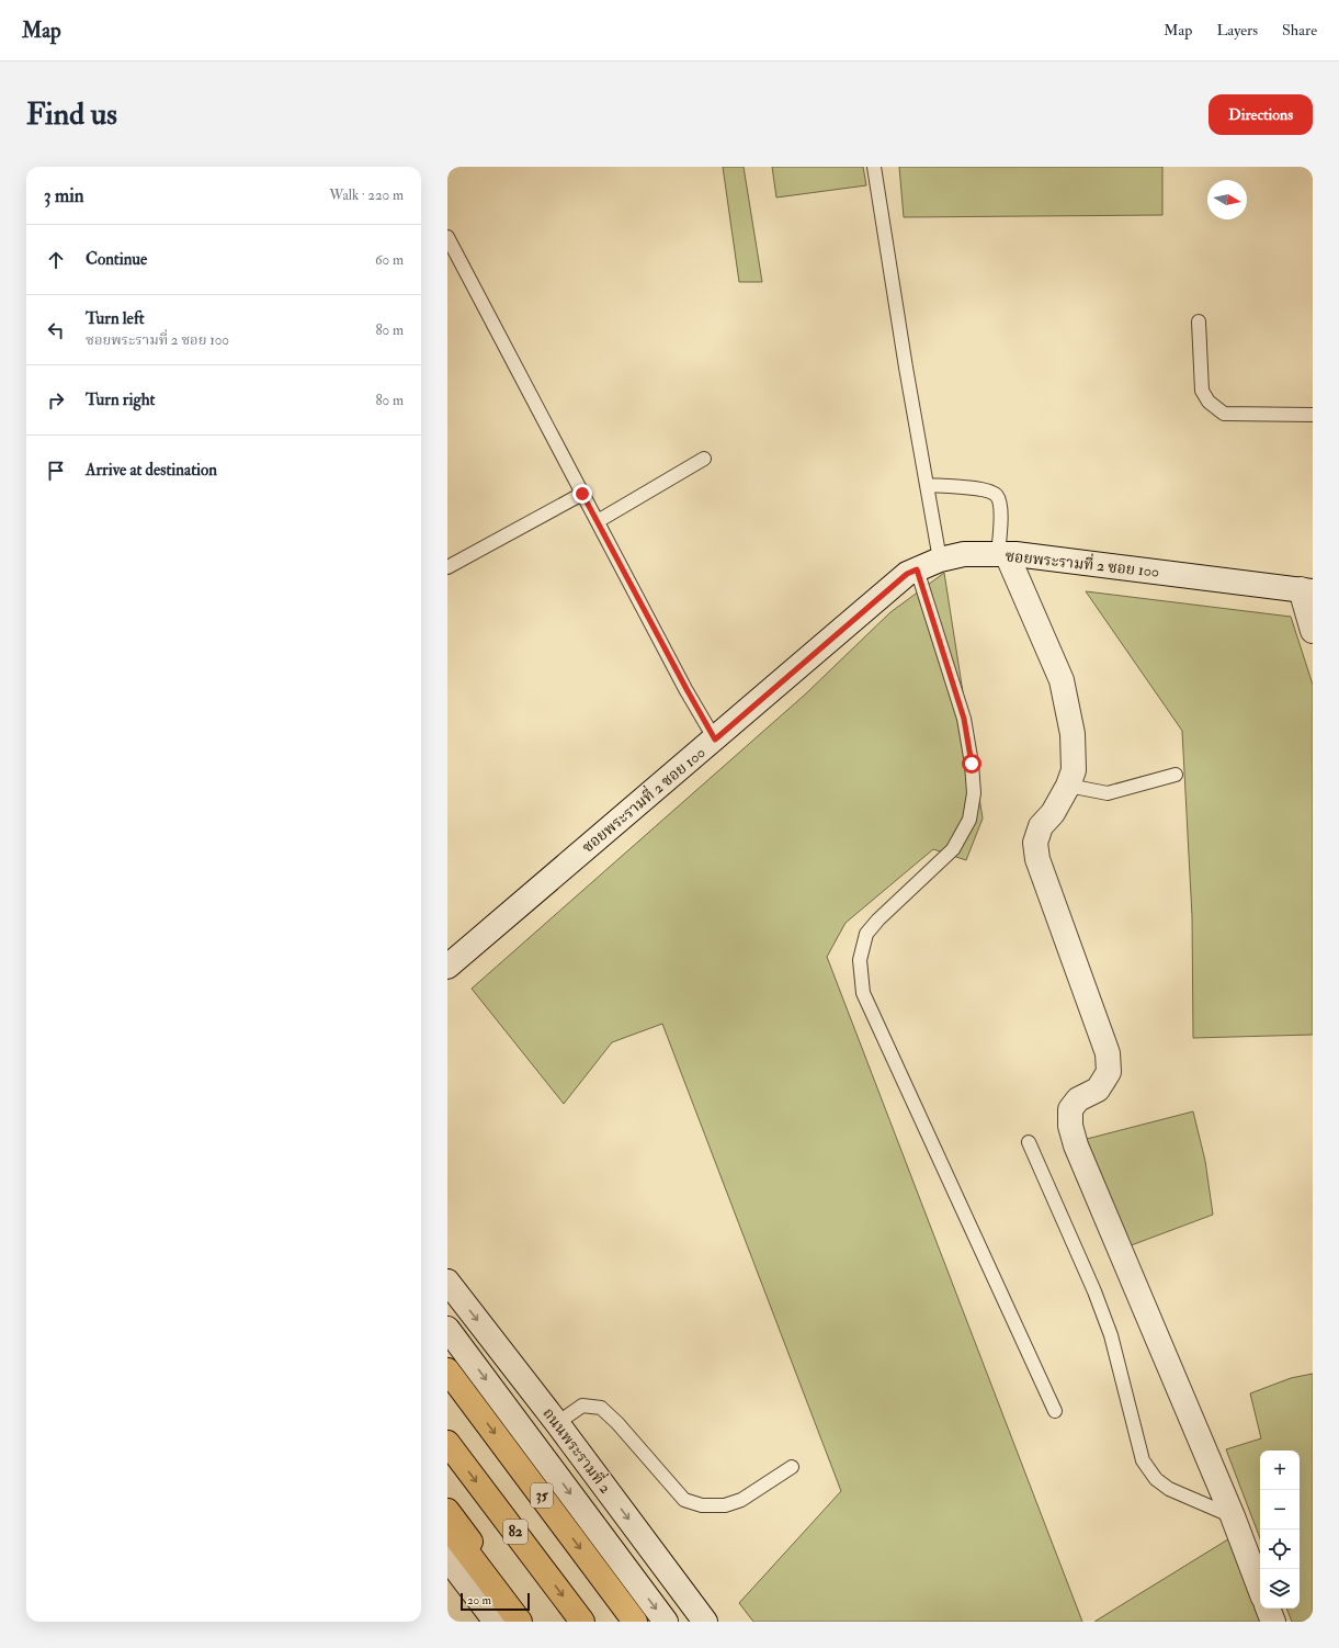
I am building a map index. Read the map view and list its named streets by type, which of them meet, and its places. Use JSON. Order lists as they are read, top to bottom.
{
  "streets": {
    "highway": ["35", "82"],
    "main road": ["ซอยพระรามที่ 2 ซอย 100", "ถนนพระรามที่ 2"]
  },
  "scale_bar": "20 m",
  "north": "right",
  "page": {
    "header": "Map",
    "nav": ["Map", "Layers", "Share"],
    "buttons": "Directions",
    "title": "Find us",
    "heading": ["3 min", "Walk · 220 m"],
    "list": [
      ["Continue", "60 m"],
      ["Turn left", "ซอยพระรามที่ 2 ซอย 100", "80 m"],
      ["Turn right", "80 m"],
      "Arrive at destination"
    ],
    "map_buttons": ["+", "−"],
    "scale": "20 m"
  }
}
